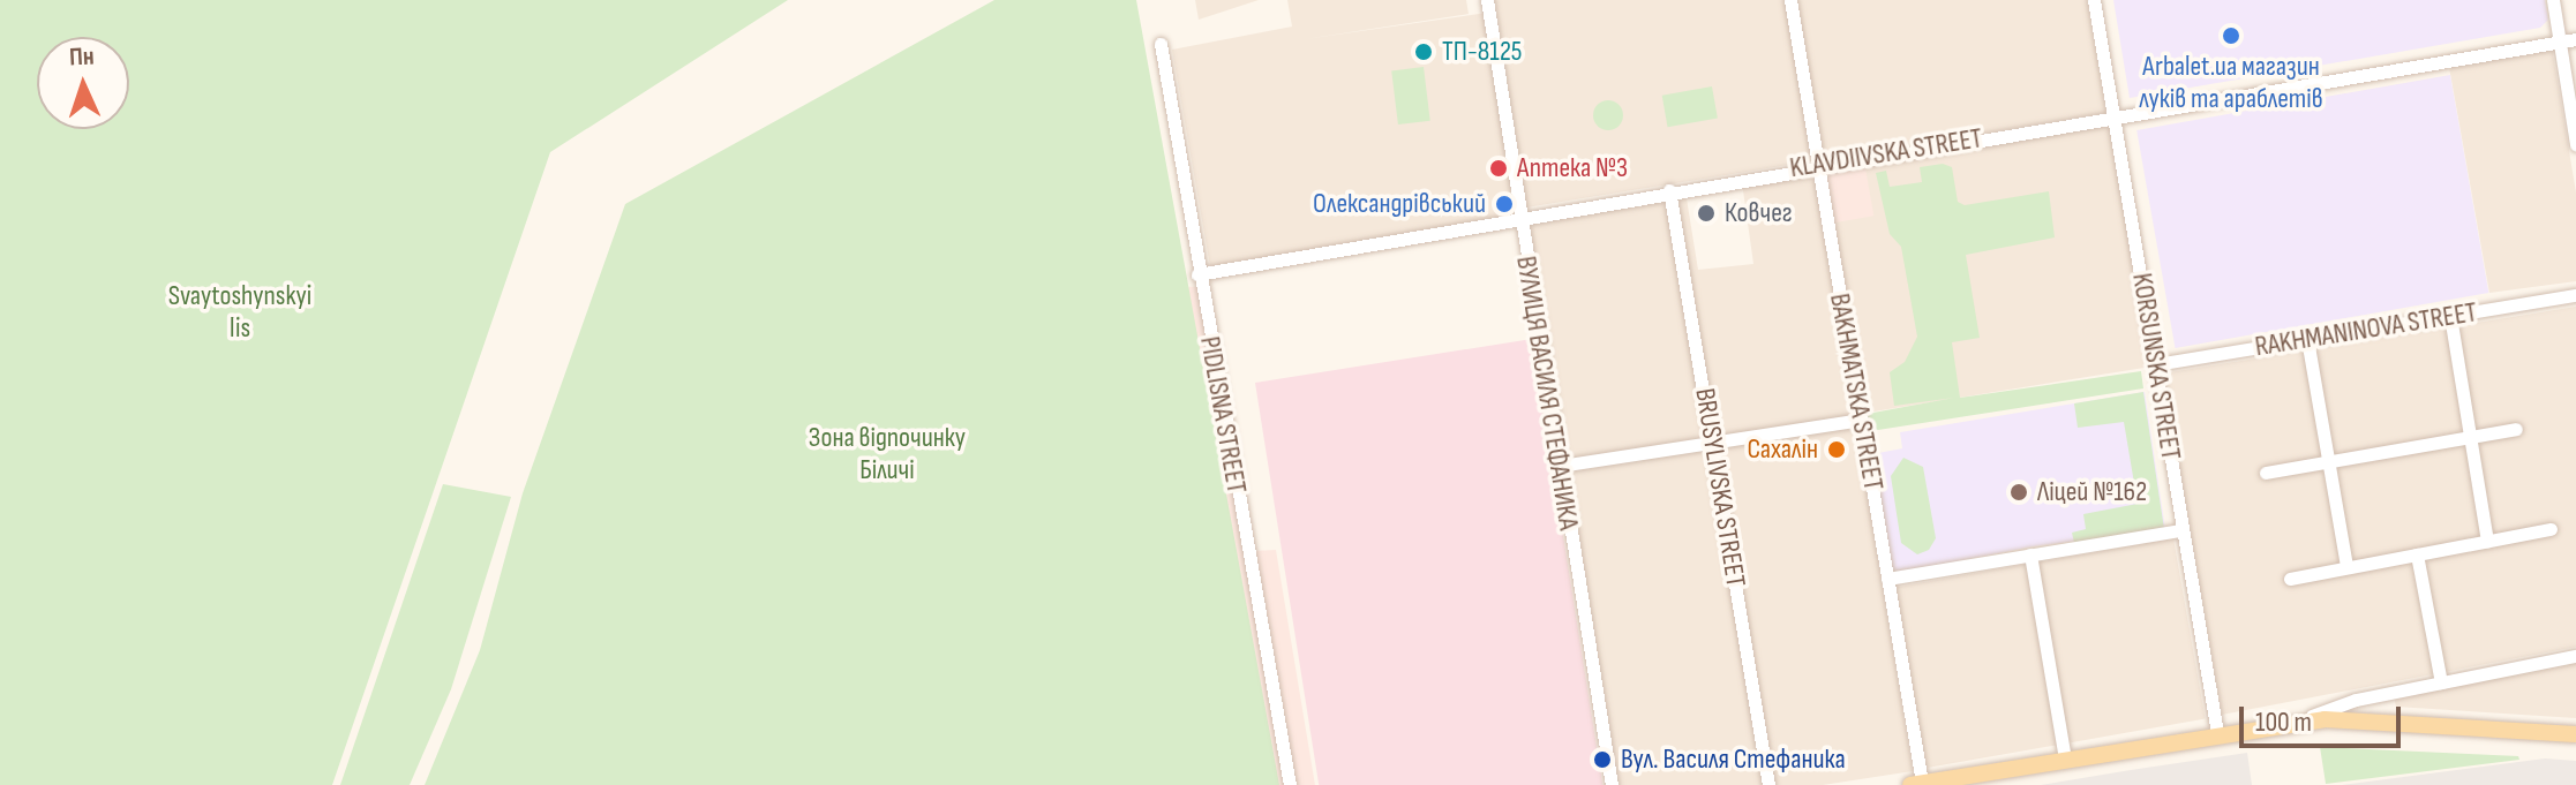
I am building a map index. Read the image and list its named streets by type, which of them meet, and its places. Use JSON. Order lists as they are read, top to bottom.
{
  "streets": {
    "street": [
      "KLAVDIIVSKA STREET",
      "RAKHMANINOVA STREET",
      "KORSUNSKA STREET",
      "BAKHMATSKA STREET",
      "ВУЛИЦЯ ВАСИЛЯ СТЕФАНИКА",
      "PIDLISNA STREET",
      "BRUSYLIVSKA STREET"
    ]
  },
  "crossings": [
    ["KLAVDIIVSKA STREET", "KORSUNSKA STREET"],
    ["KLAVDIIVSKA STREET", "BAKHMATSKA STREET"],
    ["KLAVDIIVSKA STREET", "ВУЛИЦЯ ВАСИЛЯ СТЕФАНИКА"],
    ["KLAVDIIVSKA STREET", "PIDLISNA STREET"],
    ["KLAVDIIVSKA STREET", "BRUSYLIVSKA STREET"],
    ["RAKHMANINOVA STREET", "KORSUNSKA STREET"]
  ],
  "parks": ["Svaytoshynskyi lis", "Зона відпочинку Біличі"],
  "places": [
    "Arbalet.ua магазин луків та араблетів",
    "ТП-8125",
    "Аптека №3",
    "Олександрівський",
    "Ковчег",
    "Сахалін",
    "Ліцей №162",
    "Вул. Василя Стефаника"
  ],
  "scale_bar": "100 m",
  "north": "top"
}
